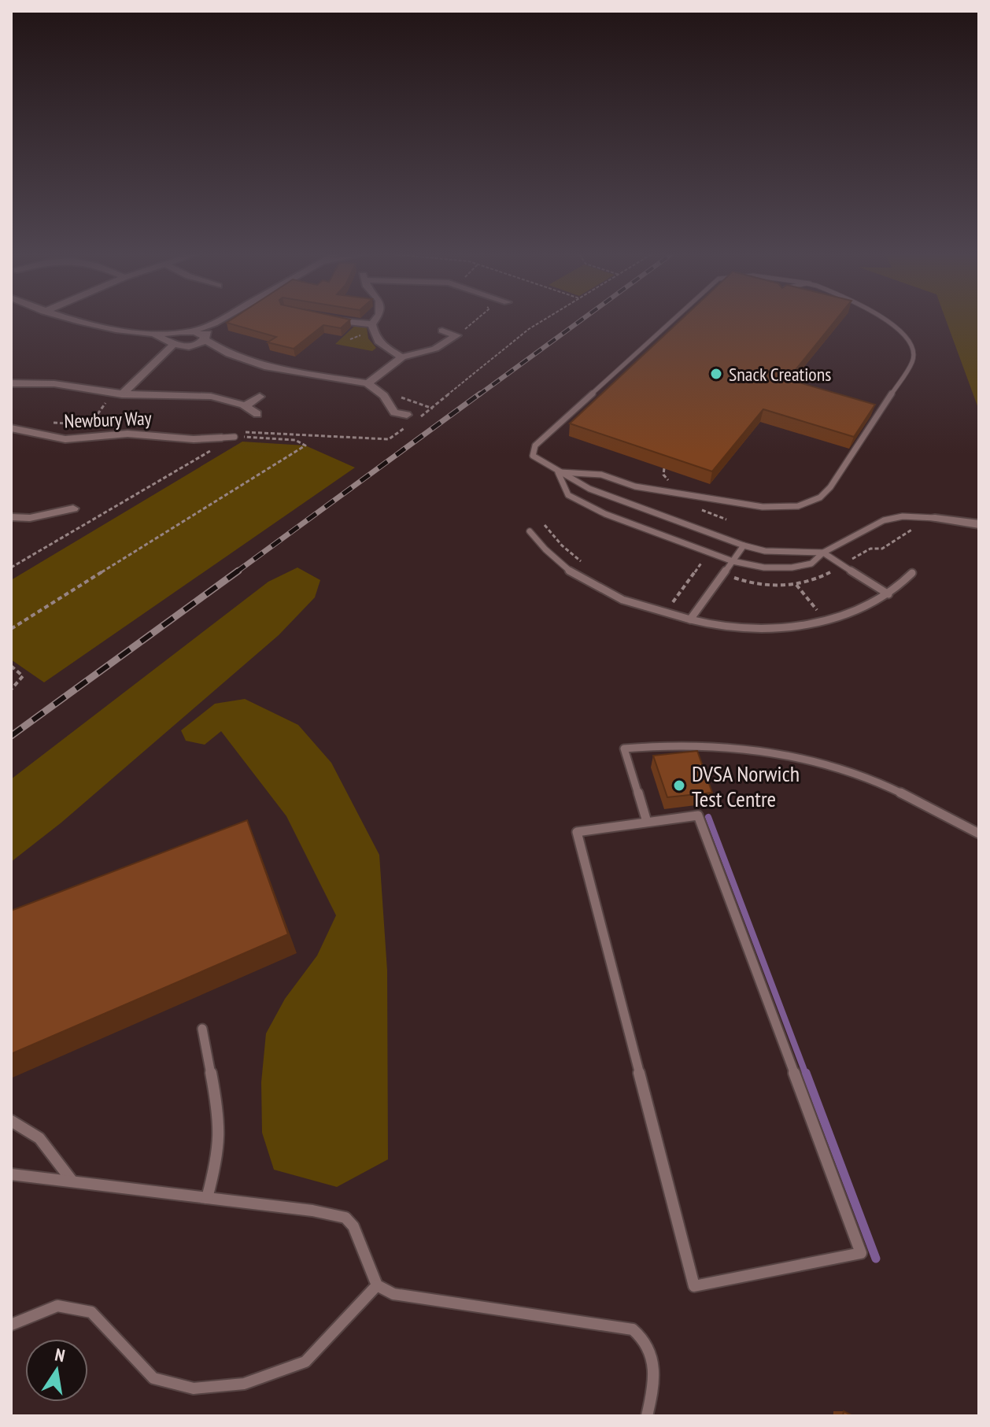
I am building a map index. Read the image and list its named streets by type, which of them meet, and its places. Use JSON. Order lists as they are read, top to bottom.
{
  "streets": {
    "street": ["Newbury Way"]
  },
  "places": ["Snack Creations", "DVSA Norwich Test Centre"],
  "north": "top"
}
